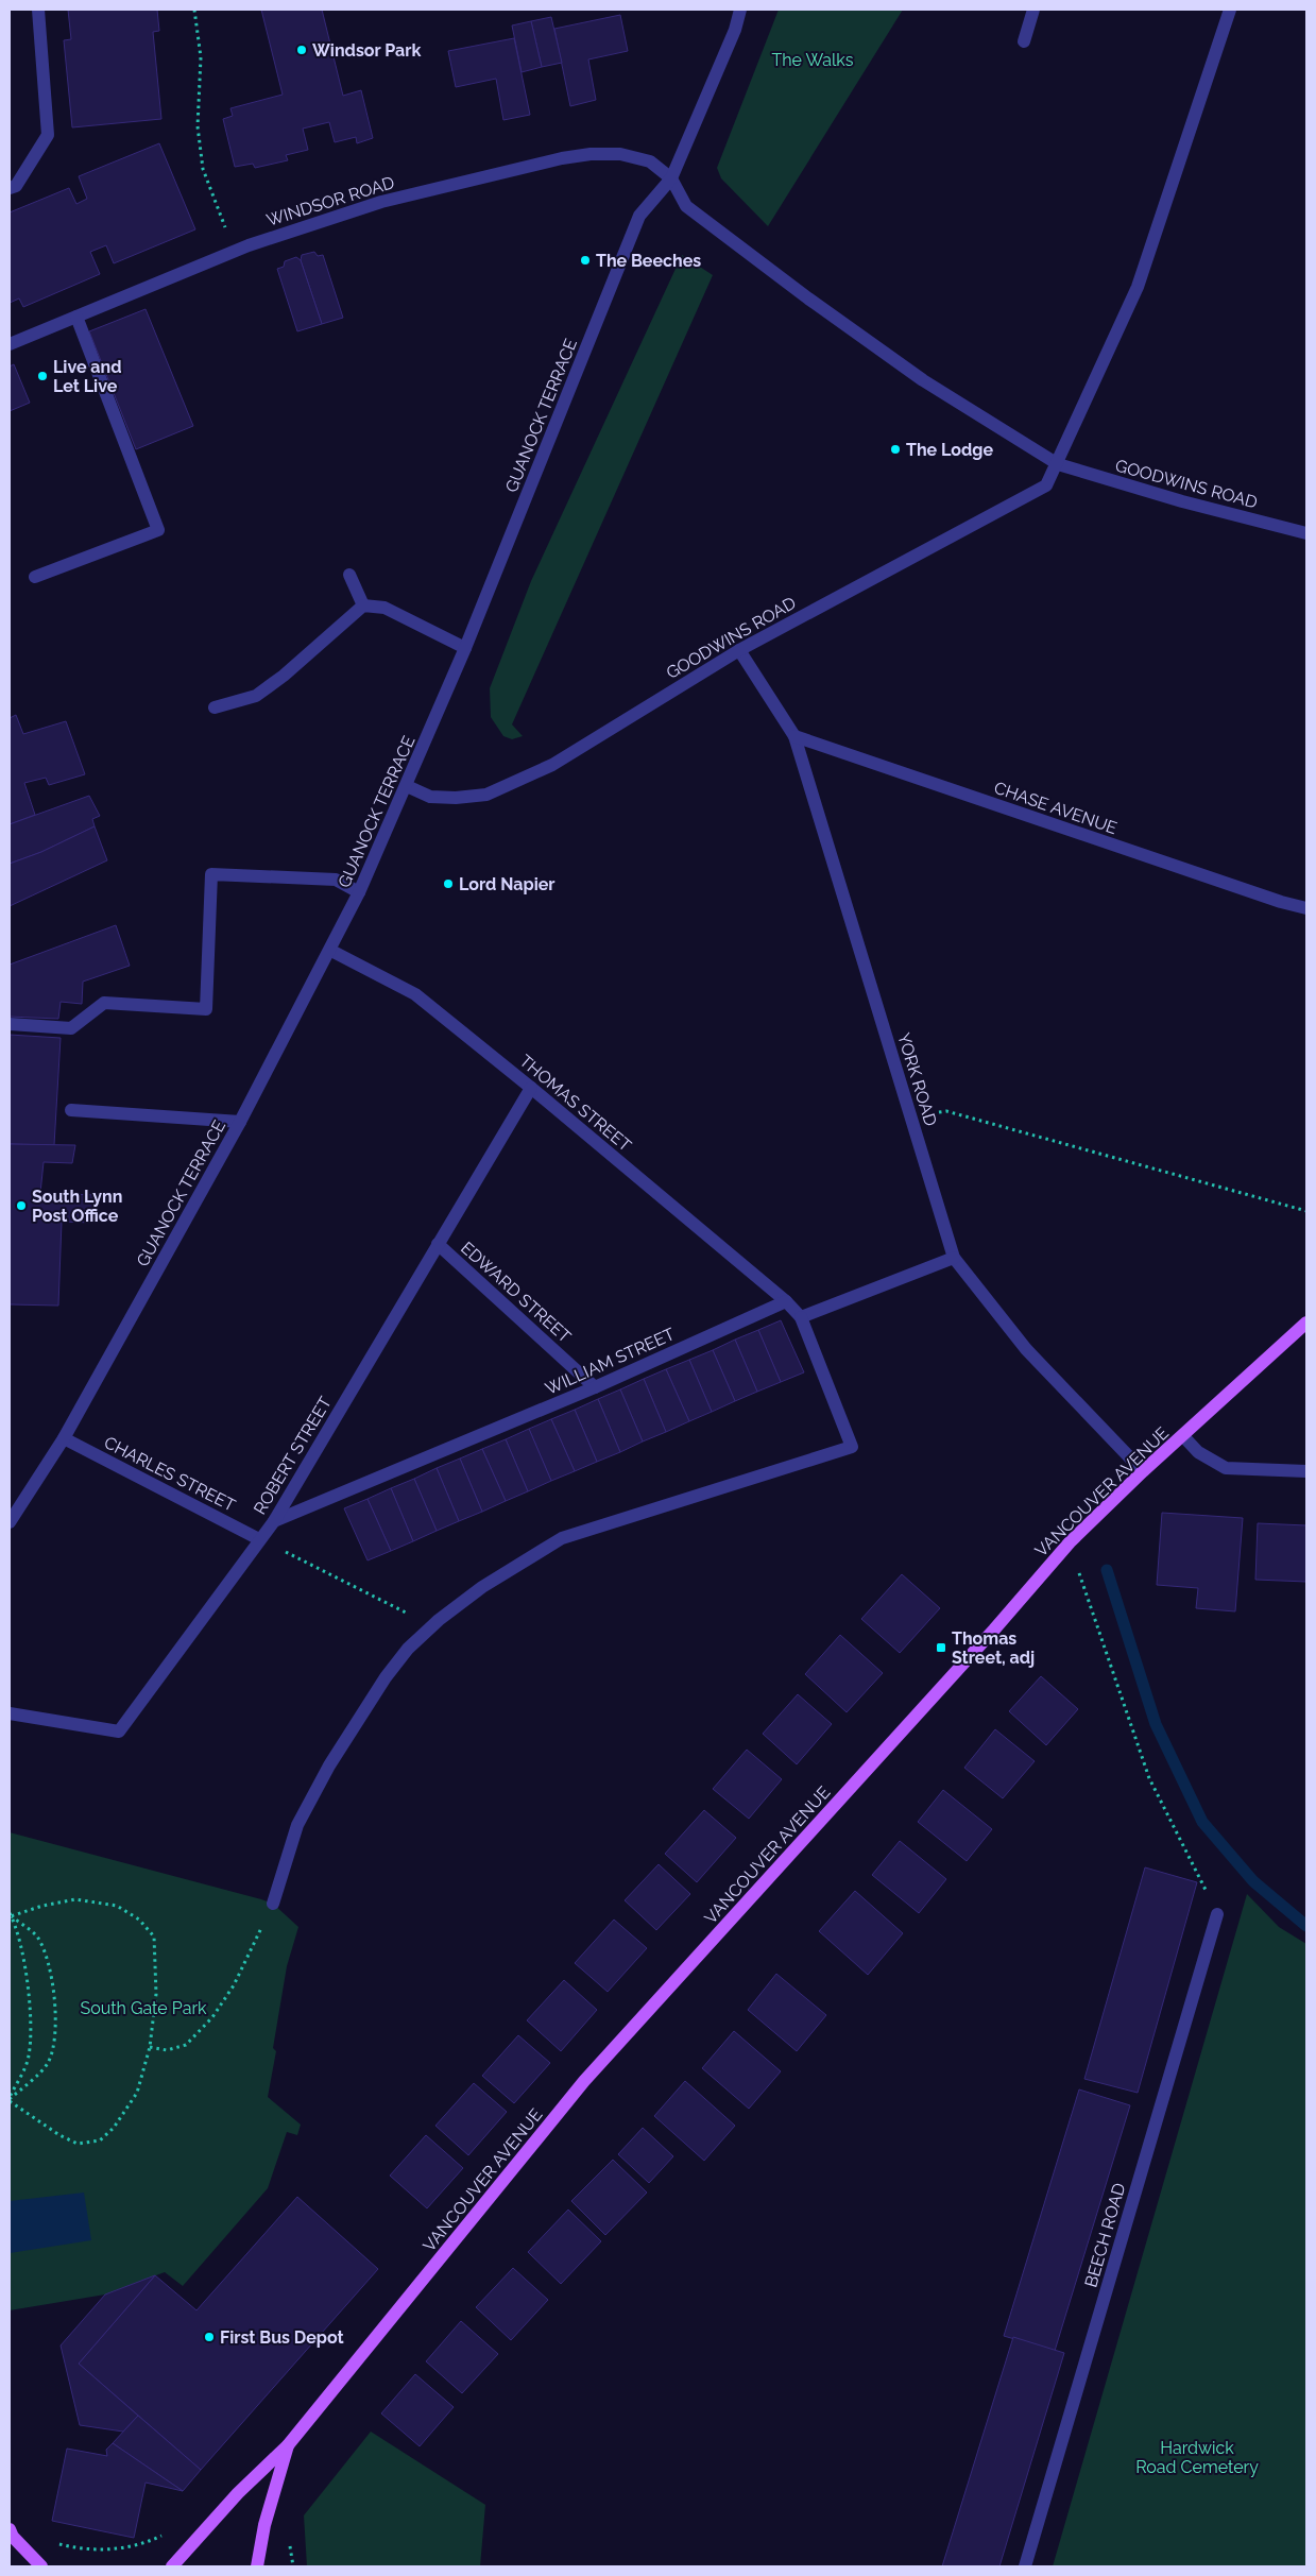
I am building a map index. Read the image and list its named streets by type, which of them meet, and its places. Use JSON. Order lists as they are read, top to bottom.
{
  "streets": {
    "main road": ["VANCOUVER AVENUE"],
    "street": [
      "WINDSOR ROAD",
      "GUANOCK TERRACE",
      "GOODWINS ROAD",
      "CHASE AVENUE",
      "YORK ROAD",
      "THOMAS STREET",
      "EDWARD STREET",
      "WILLIAM STREET",
      "ROBERT STREET",
      "CHARLES STREET",
      "BEECH ROAD"
    ]
  },
  "crossings": [
    ["WINDSOR ROAD", "GUANOCK TERRACE"],
    ["WINDSOR ROAD", "GOODWINS ROAD"],
    ["GUANOCK TERRACE", "GOODWINS ROAD"],
    ["GUANOCK TERRACE", "THOMAS STREET"],
    ["GUANOCK TERRACE", "CHARLES STREET"],
    ["GOODWINS ROAD", "YORK ROAD"],
    ["CHASE AVENUE", "YORK ROAD"],
    ["YORK ROAD", "VANCOUVER AVENUE"],
    ["THOMAS STREET", "WILLIAM STREET"],
    ["THOMAS STREET", "ROBERT STREET"],
    ["EDWARD STREET", "WILLIAM STREET"],
    ["EDWARD STREET", "ROBERT STREET"],
    ["WILLIAM STREET", "ROBERT STREET"],
    ["ROBERT STREET", "CHARLES STREET"]
  ],
  "parks": ["The Walks", "South Gate Park", "Hardwick Road Cemetery"],
  "places": {
    "other": [
      "Windsor Park",
      "The Beeches",
      "Live and Let Live",
      "The Lodge",
      "Lord Napier",
      "South Lynn Post Office",
      "First Bus Depot"
    ],
    "transit": ["Thomas Street, adj"]
  }
}
